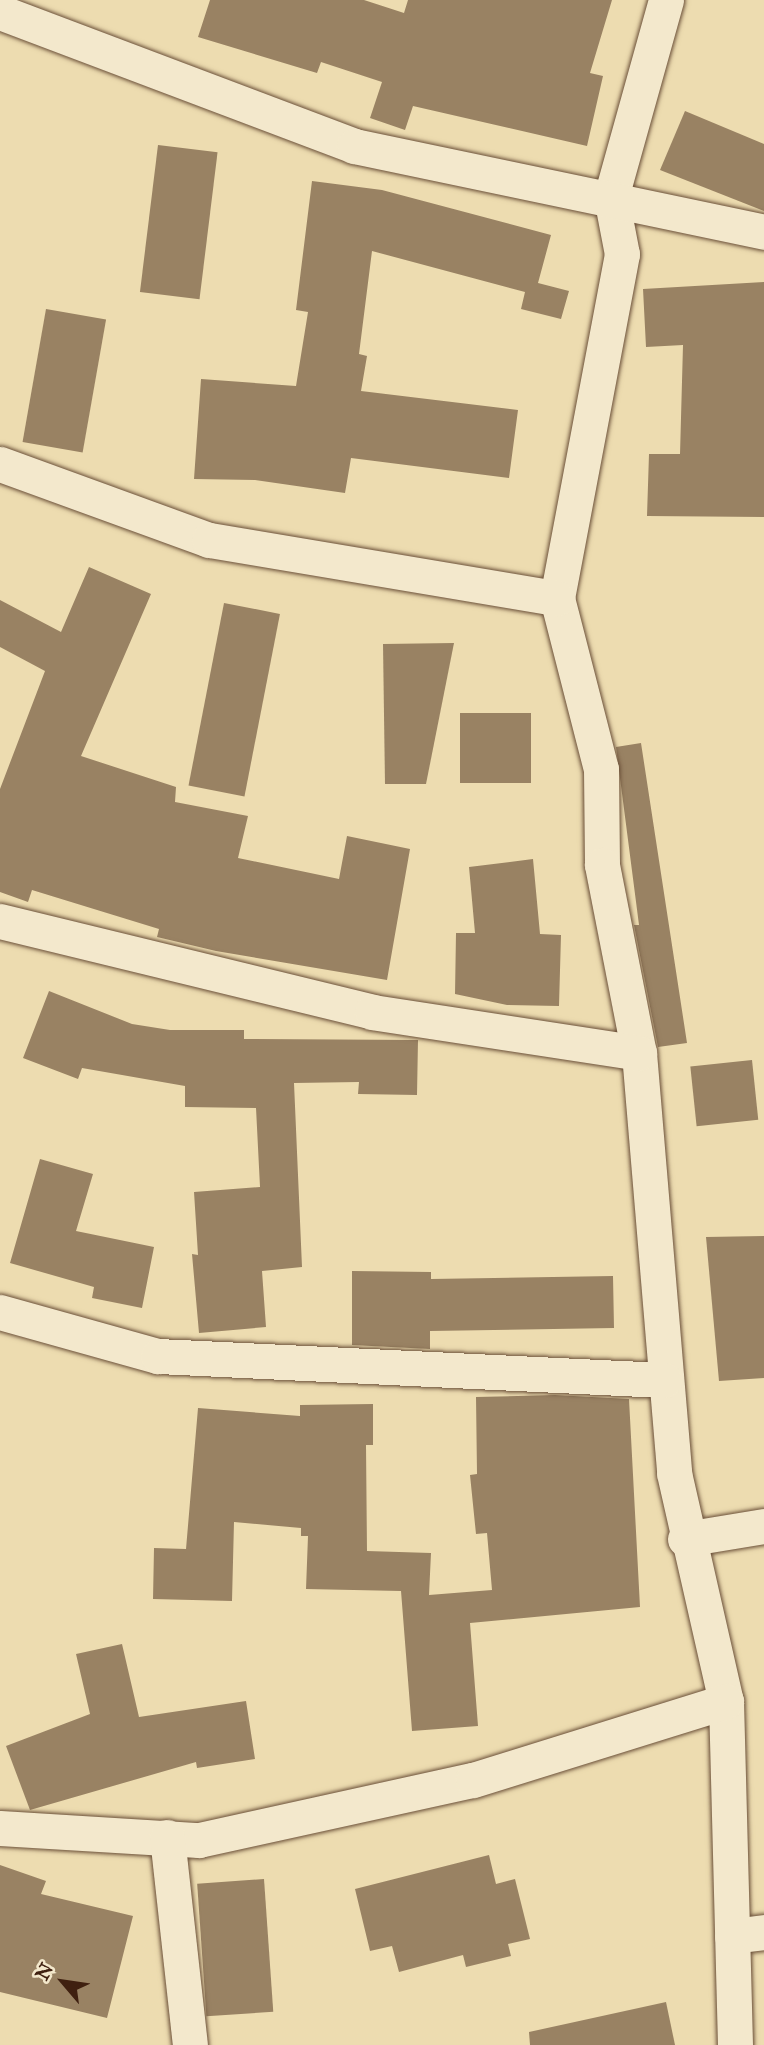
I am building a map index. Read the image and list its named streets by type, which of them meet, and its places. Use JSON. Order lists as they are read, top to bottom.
{
  "north": "top left"
}
